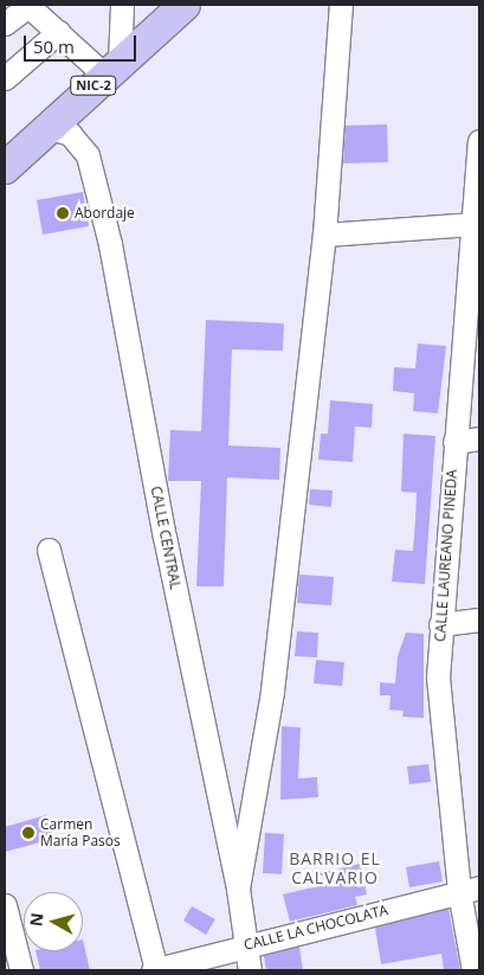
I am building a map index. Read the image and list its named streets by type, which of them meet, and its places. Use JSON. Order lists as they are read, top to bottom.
{
  "streets": {
    "highway": ["NIC-2"],
    "street": ["CALLE CENTRAL", "CALLE LAUREANO PINEDA", "CALLE LA CHOCOLATA"]
  },
  "crossings": [
    ["NIC-2", "CALLE CENTRAL"],
    ["CALLE CENTRAL", "CALLE LA CHOCOLATA"],
    ["CALLE LAUREANO PINEDA", "CALLE LA CHOCOLATA"]
  ],
  "districts": ["BARRIO EL CALVARIO"],
  "places": ["Abordaje", "Carmen María Pasos"],
  "scale_bar": "50 m",
  "north": "left"
}
